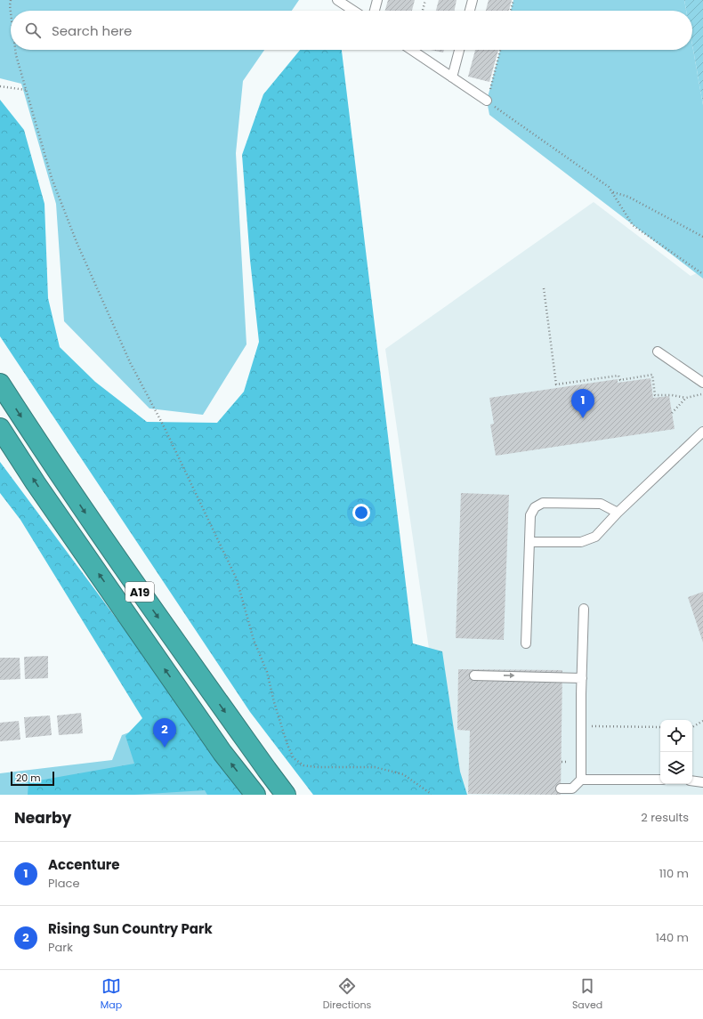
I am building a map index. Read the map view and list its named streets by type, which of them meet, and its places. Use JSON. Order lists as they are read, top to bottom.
{
  "streets": {
    "highway": ["A19"]
  },
  "scale_bar": "20 m",
  "page": {
    "search": "Search here",
    "pins": ["1", "2"],
    "scale": "20 m",
    "heading": ["Nearby", "2 results"],
    "list": [
      {
        "mark": "1",
        "name": "Accenture",
        "note": "Place",
        "value": "110 m"
      },
      {
        "mark": "2",
        "name": "Rising Sun Country Park",
        "note": "Park",
        "value": "140 m"
      }
    ],
    "nav": ["Map", "Directions", "Saved"]
  }
}
